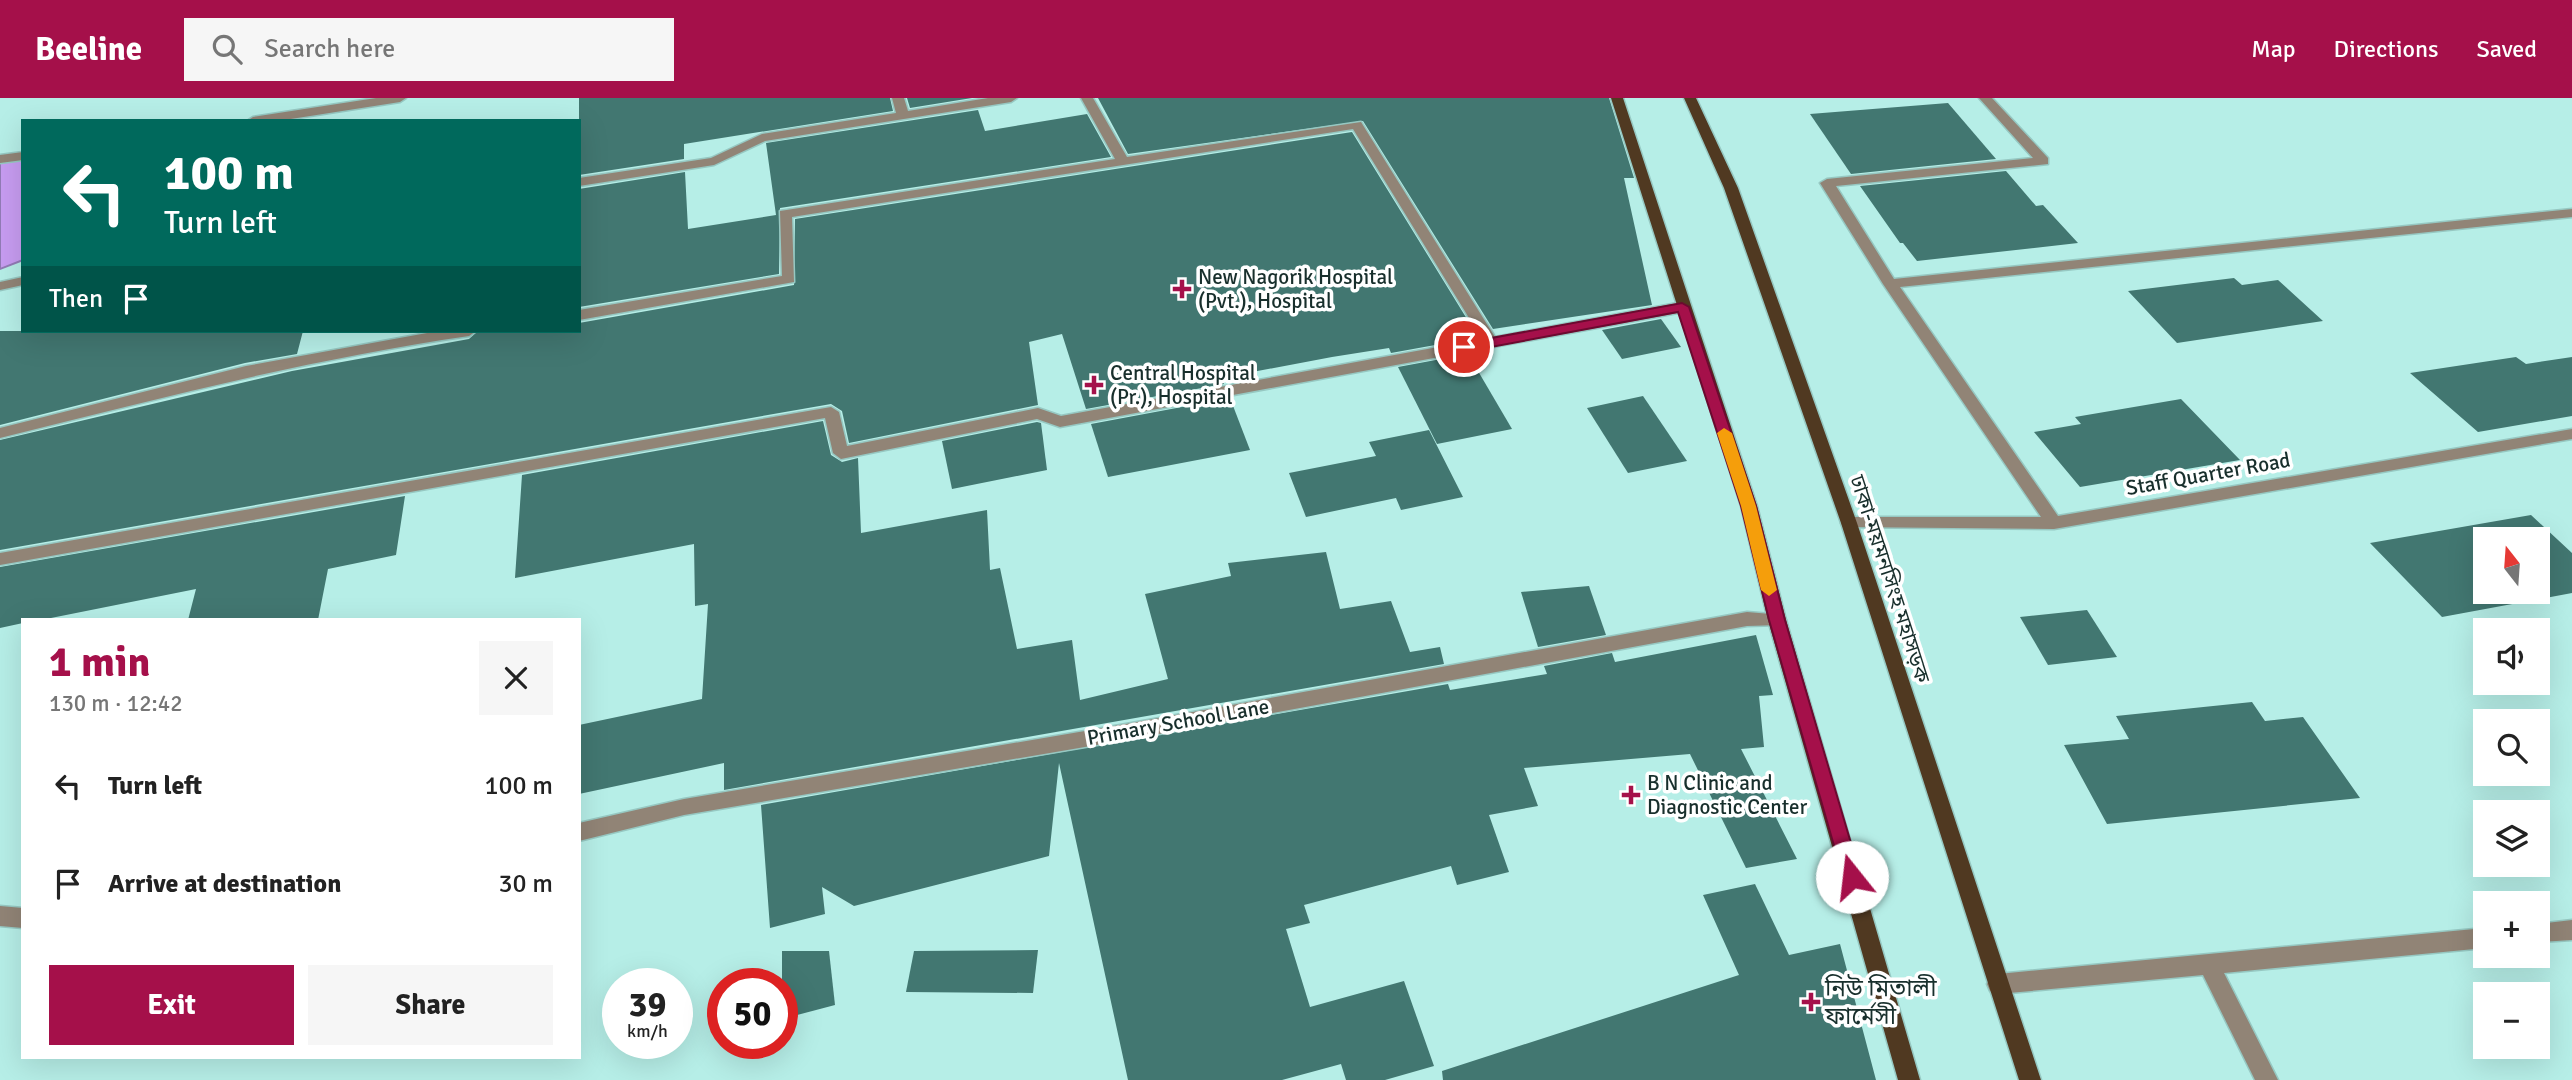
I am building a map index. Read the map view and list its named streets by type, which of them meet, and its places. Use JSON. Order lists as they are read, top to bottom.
{
  "streets": {
    "main road": ["ঢাকা-ময়মনসিংহ মহাসড়ক"],
    "street": ["Staff Quarter Road", "Primary School Lane"]
  },
  "crossings": [
    ["Staff Quarter Road", "ঢাকা-ময়মনসিংহ মহাসড়ক"]
  ],
  "places": {
    "health": [
      "New Nagorik Hospital (Pvt.), Hospital",
      "Central Hospital (Pr.), Hospital",
      "B N Clinic and Diagnostic Center",
      "নিউ মিতালী ফার্মেসী"
    ]
  },
  "north": "top",
  "page": {
    "header": "Beeline",
    "search": "Search here",
    "nav": ["Map", "Directions", "Saved"],
    "turn": ["100 m", "Turn left"],
    "then": "Then",
    "map_buttons": ["+", "−"],
    "heading": ["1 min", "130 m · 12:42"],
    "list": [
      {
        "name": "Turn left",
        "value": "100 m"
      },
      {
        "name": "Arrive at destination",
        "value": "30 m"
      }
    ],
    "buttons": ["Exit", "Share"],
    "speed": "39 km/h",
    "limit": "50"
  }
}
